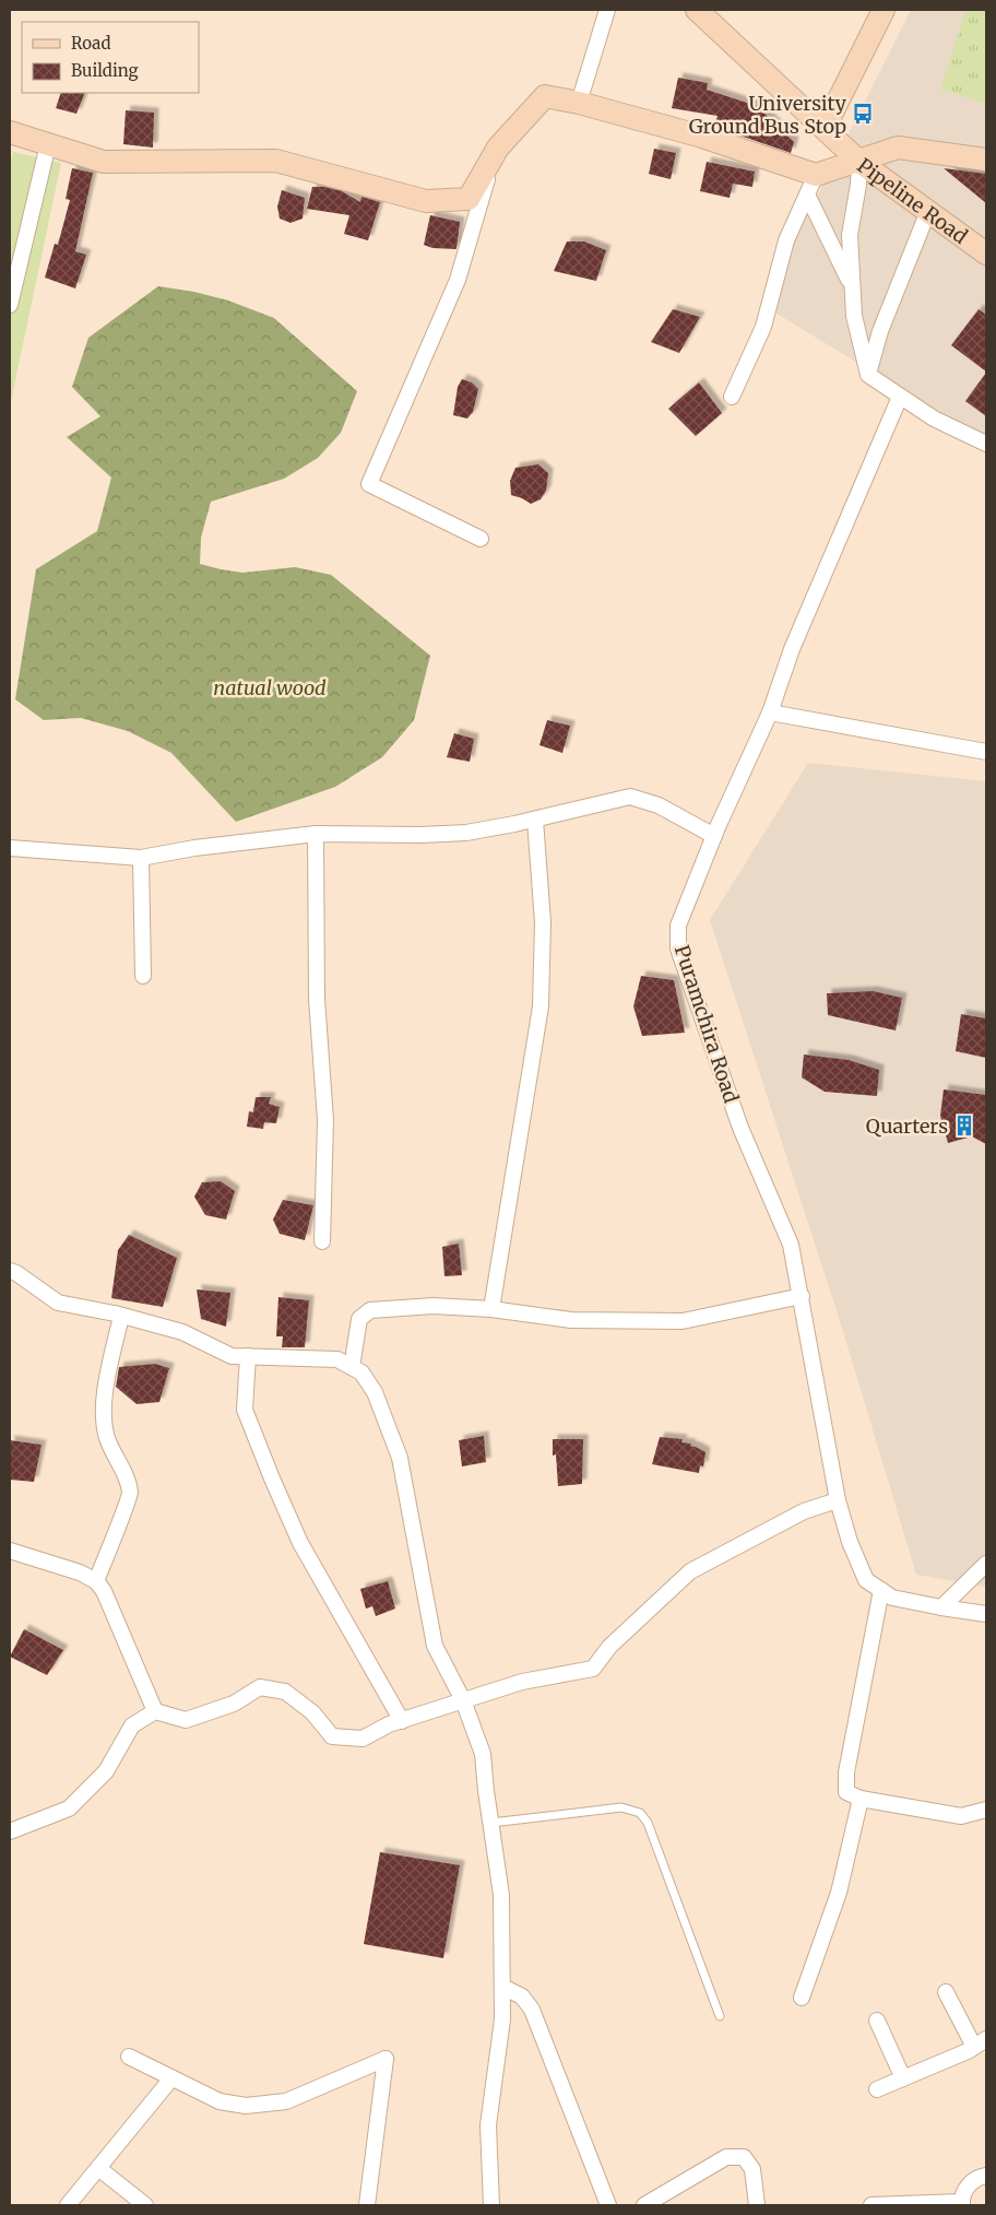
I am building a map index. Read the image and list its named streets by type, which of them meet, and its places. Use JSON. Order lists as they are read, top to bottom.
{
  "streets": {
    "street": ["Pipeline Road", "Puramchira Road"]
  },
  "parks": ["natual wood"],
  "places": {
    "bus stop": ["University Ground Bus Stop"],
    "building": ["Quarters"]
  },
  "legend": ["Road", "Building"]
}
